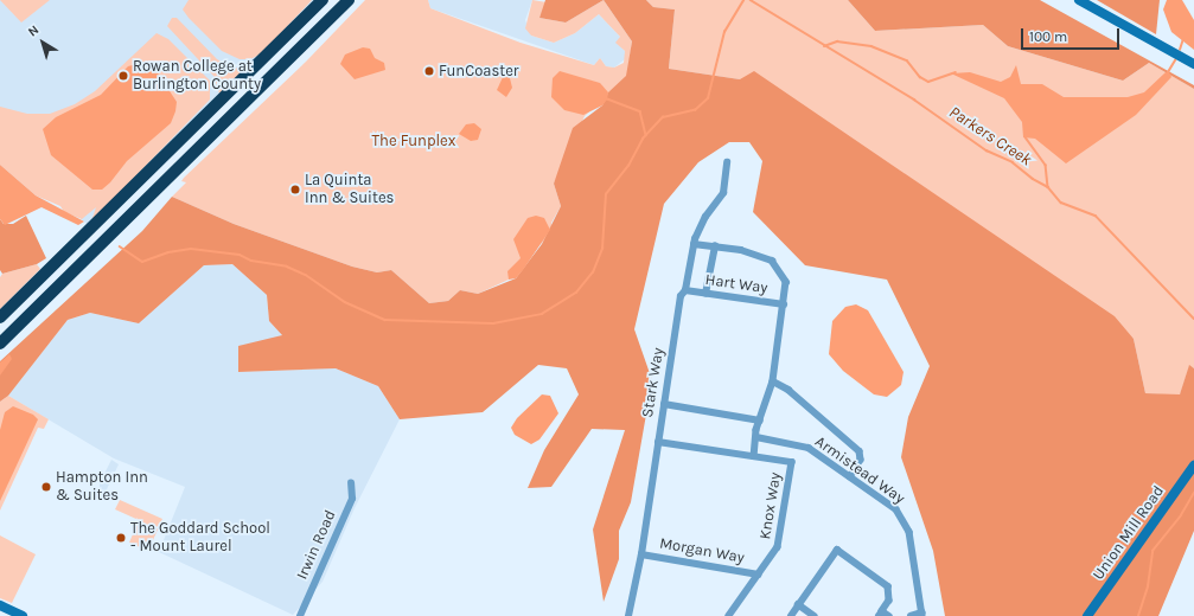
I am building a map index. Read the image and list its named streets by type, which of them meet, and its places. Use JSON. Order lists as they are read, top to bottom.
{
  "streets": {
    "street": [
      "Hart Way",
      "Stark Way",
      "Armistead Way",
      "Knox Way",
      "Union Mill Road",
      "Irwin Road",
      "Morgan Way"
    ]
  },
  "crossings": [
    ["Hart Way", "Stark Way"],
    ["Stark Way", "Knox Way"],
    ["Stark Way", "Morgan Way"],
    ["Knox Way", "Morgan Way"]
  ],
  "water": ["Parkers Creek"],
  "parks": ["The Funplex"],
  "places": [
    "FunCoaster",
    "Rowan College at Burlington County",
    "La Quinta Inn & Suites",
    "Hampton Inn & Suites",
    "The Goddard School - Mount Laurel"
  ],
  "scale_bar": "100 m",
  "north": "top left"
}
